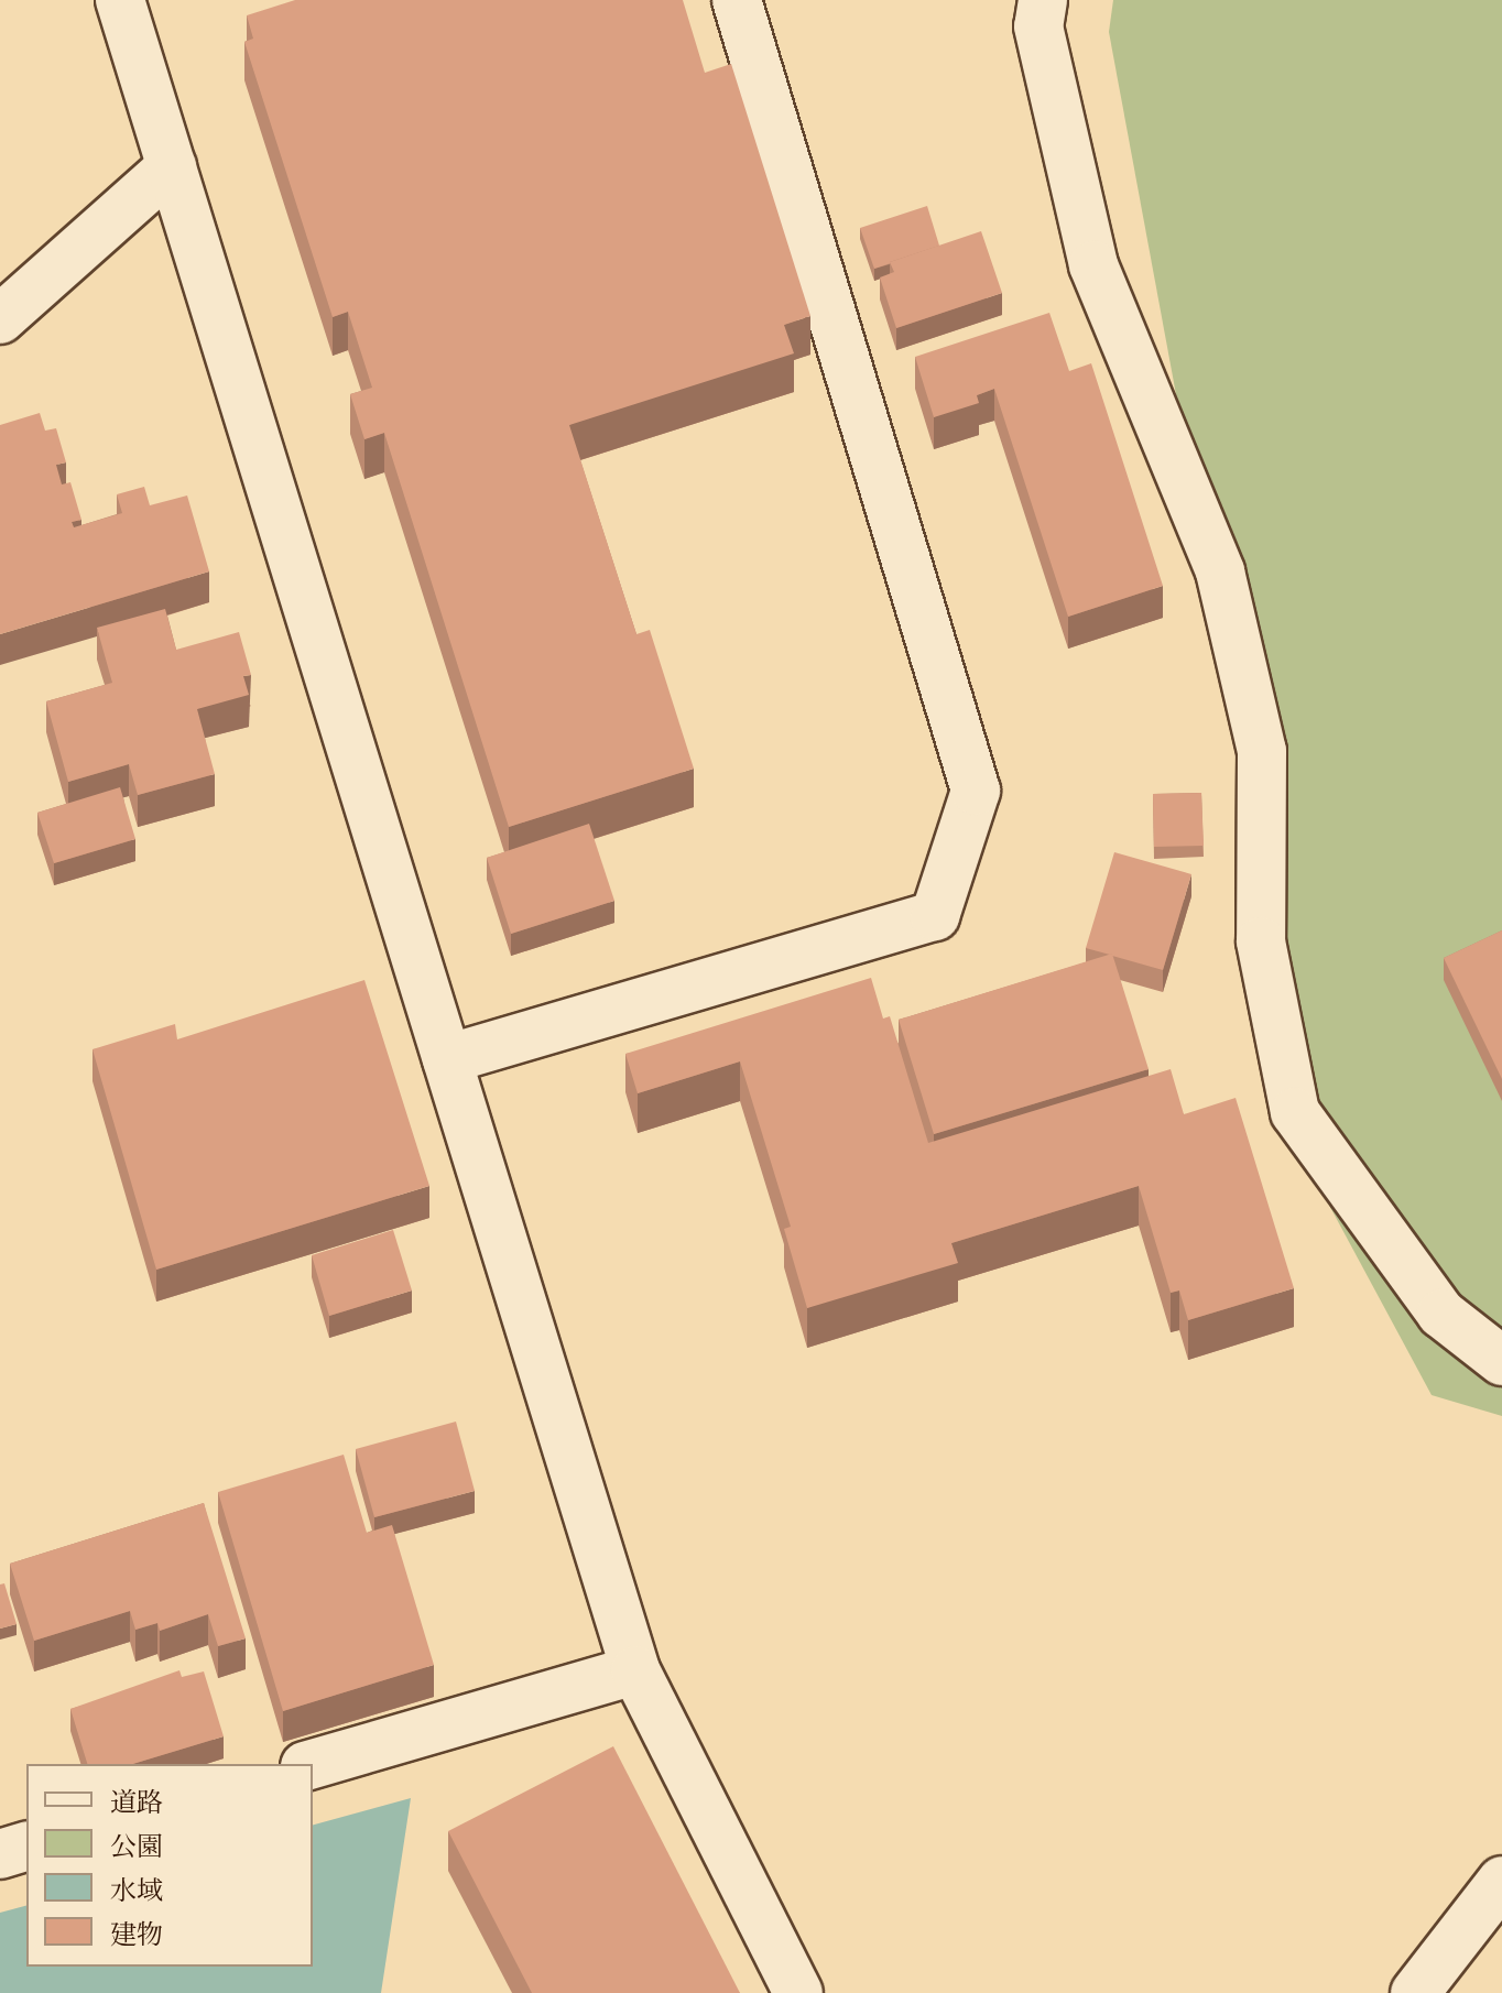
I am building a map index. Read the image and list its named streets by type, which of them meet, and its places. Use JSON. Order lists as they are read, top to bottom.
{
  "legend": [
    "道路",
    "公園",
    "水域",
    "建物"
  ]
}
